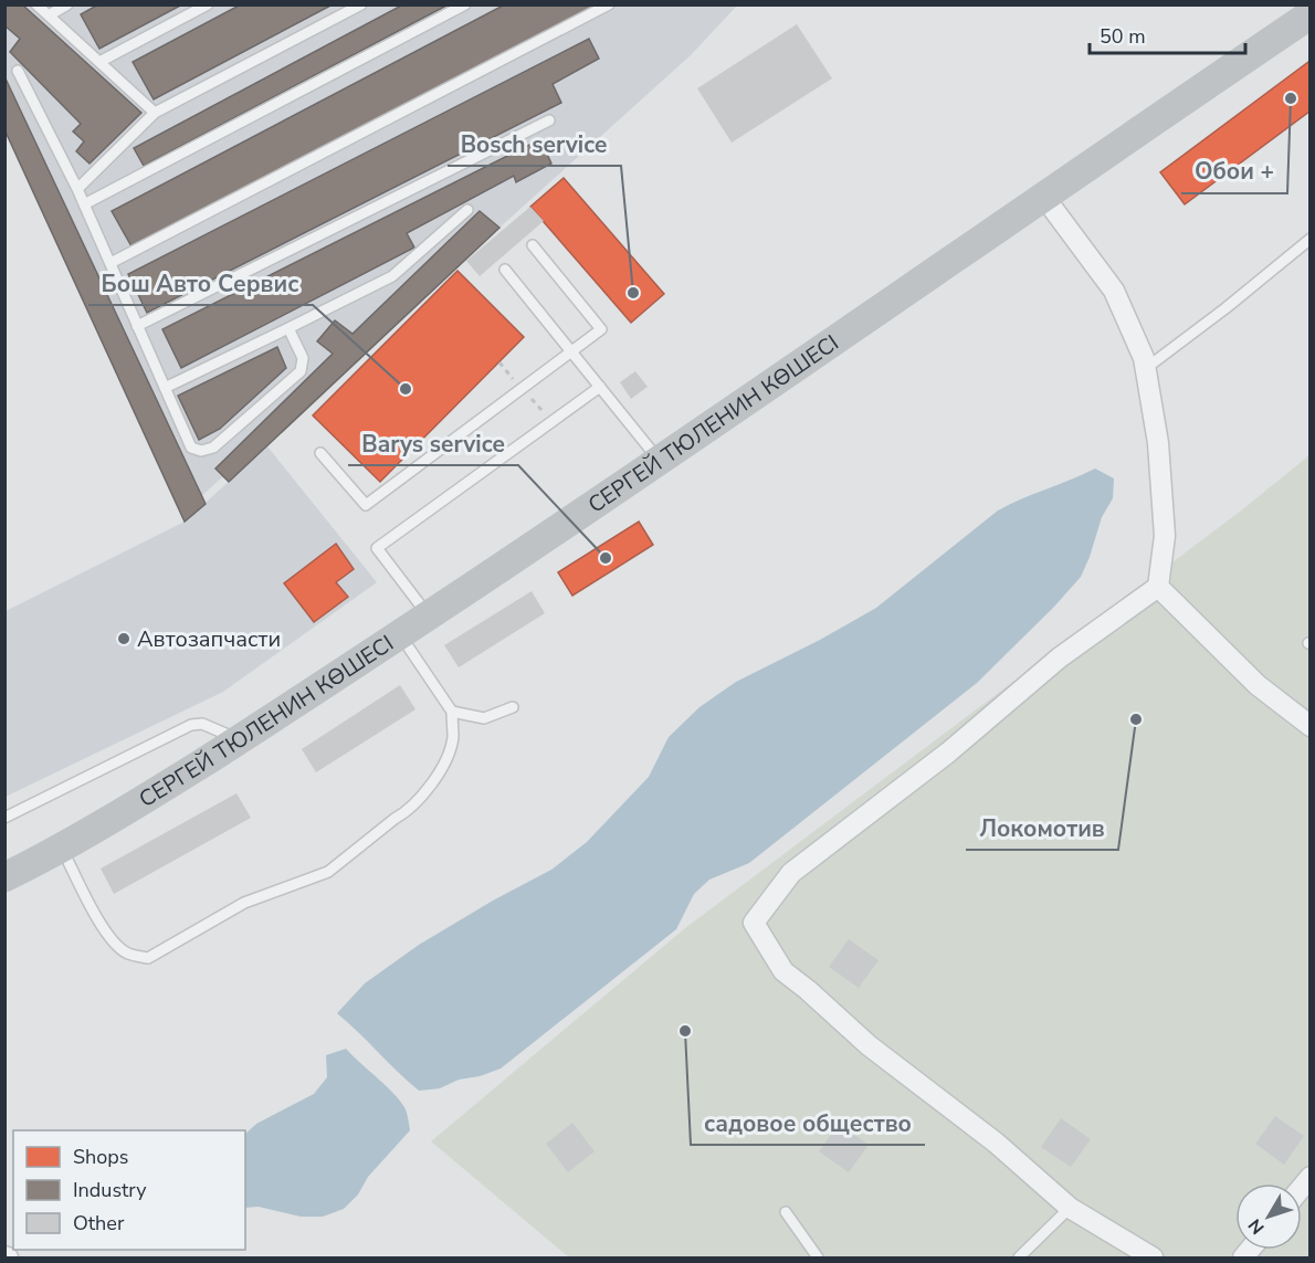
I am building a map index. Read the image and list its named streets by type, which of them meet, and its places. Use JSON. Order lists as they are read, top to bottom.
{
  "streets": {
    "main road": ["СЕРГЕЙ ТЮЛЕНИН КӨШЕСІ"]
  },
  "places": [
    "Обои +",
    "Bosch service",
    "Бош Авто Сервис",
    "Barys service",
    "Автозапчасти",
    "Локомотив",
    "садовое общество"
  ],
  "legend": ["Shops", "Industry", "Other"],
  "scale_bar": "50 m",
  "north": "bottom left"
}
